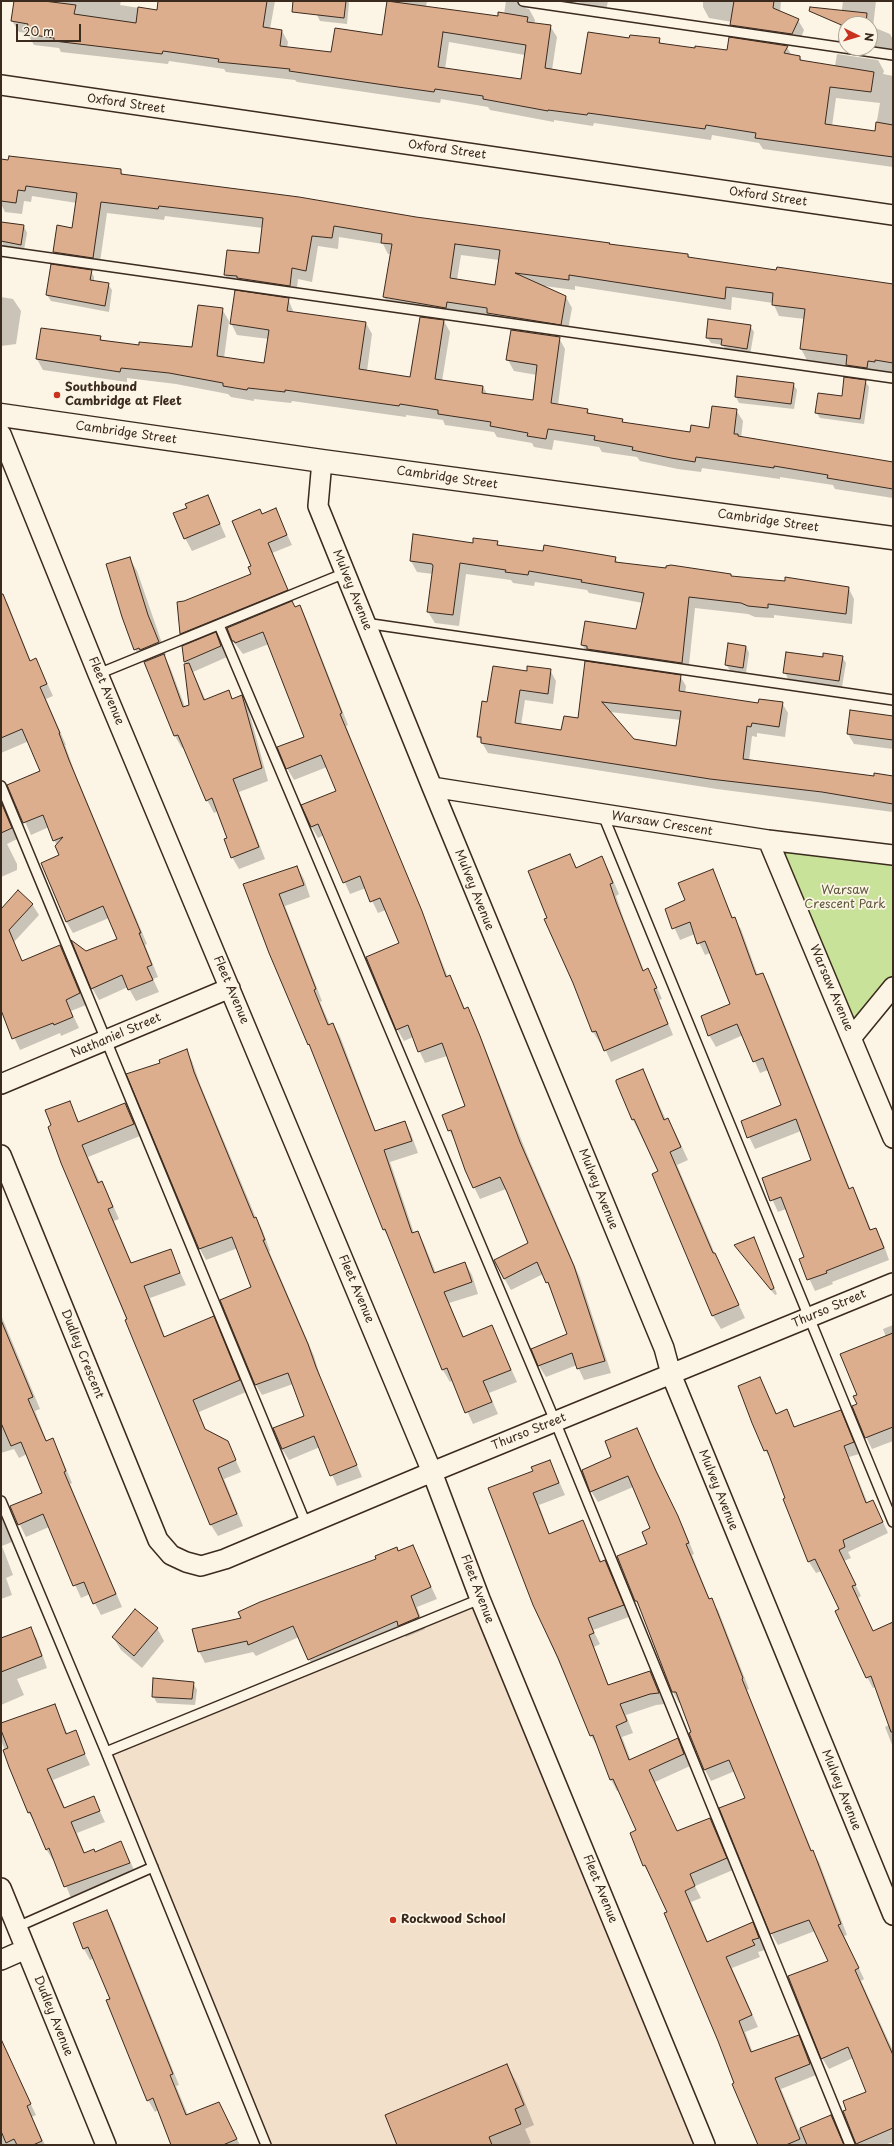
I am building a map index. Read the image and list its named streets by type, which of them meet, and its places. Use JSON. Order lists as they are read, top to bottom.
{
  "streets": {
    "street": [
      "Oxford Street",
      "Cambridge Street",
      "Mulvey Avenue",
      "Fleet Avenue",
      "Warsaw Crescent",
      "Warsaw Avenue",
      "Nathaniel Street",
      "Thurso Street",
      "Dudley Crescent",
      "Dudley Avenue"
    ]
  },
  "crossings": [
    ["Cambridge Street", "Mulvey Avenue"],
    ["Mulvey Avenue", "Warsaw Crescent"],
    ["Mulvey Avenue", "Thurso Street"],
    ["Fleet Avenue", "Nathaniel Street"],
    ["Fleet Avenue", "Thurso Street"],
    ["Warsaw Crescent", "Warsaw Avenue"],
    ["Thurso Street", "Dudley Crescent"]
  ],
  "parks": ["Warsaw Crescent Park"],
  "places": ["Southbound Cambridge at Fleet", "Rockwood School"],
  "scale_bar": "20 m",
  "north": "right"
}
